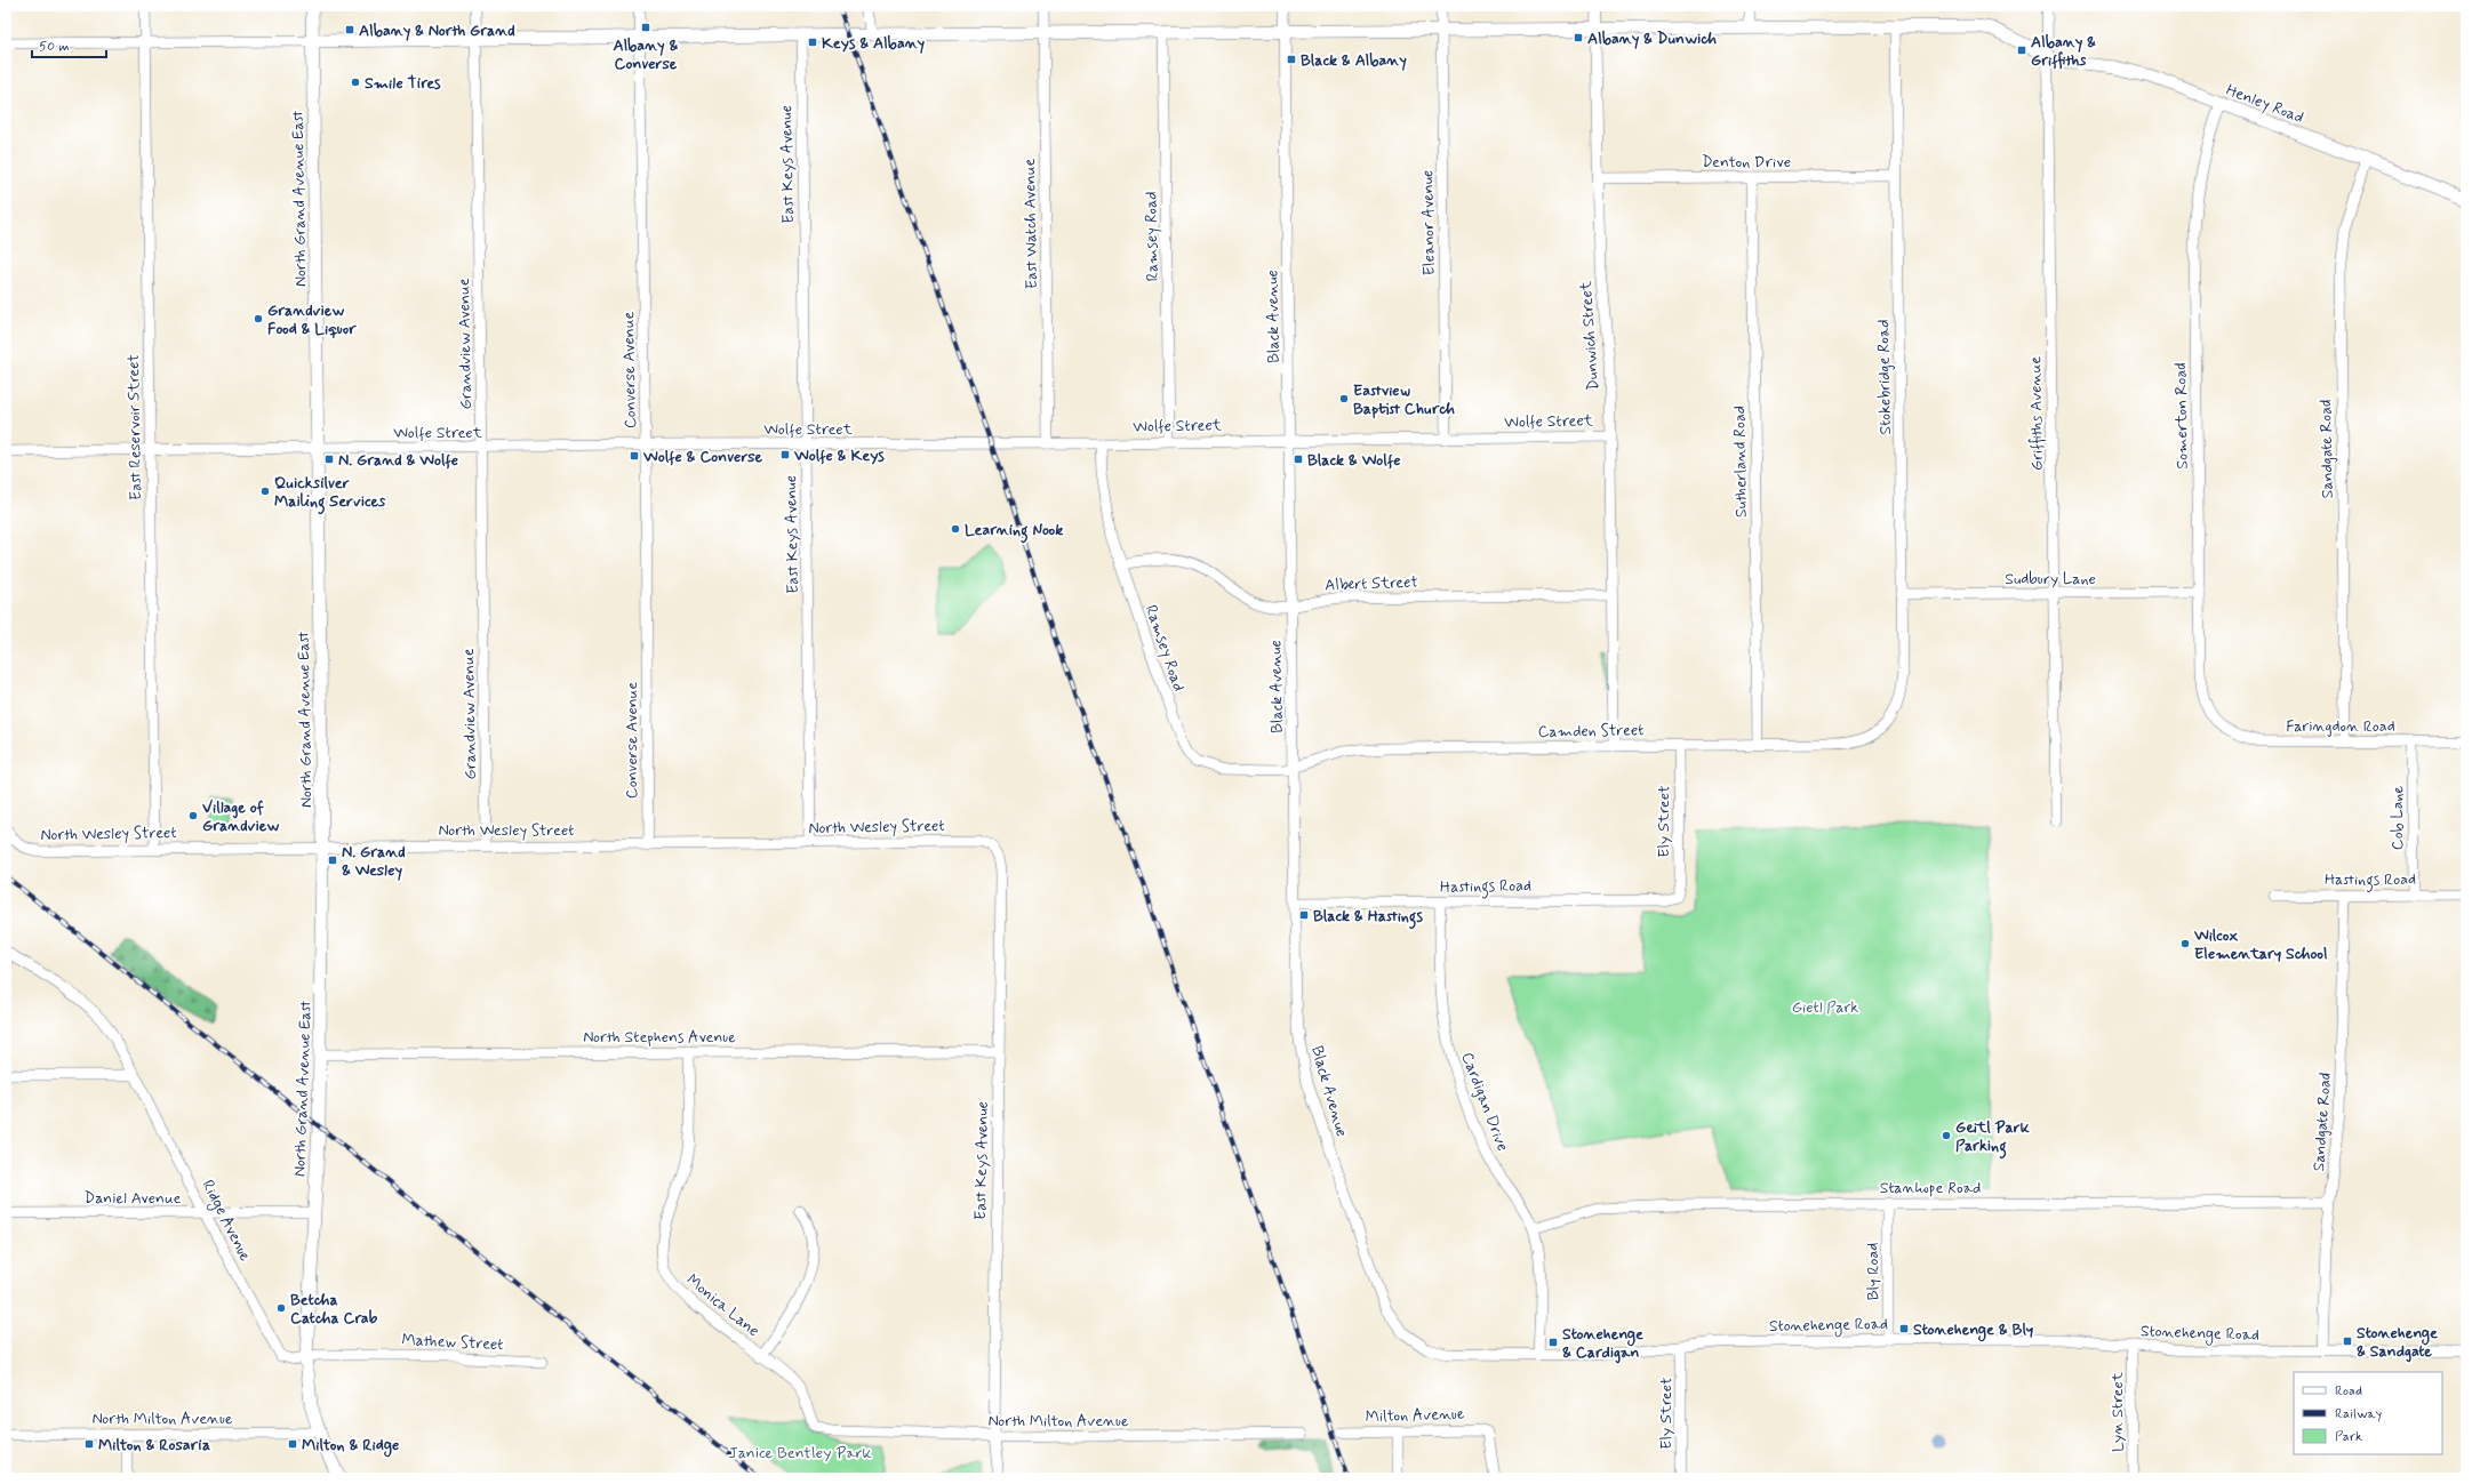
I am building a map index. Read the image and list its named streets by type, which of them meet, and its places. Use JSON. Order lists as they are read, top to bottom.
{
  "streets": {
    "street": [
      "Henley Road",
      "Denton Drive",
      "East Keys Avenue",
      "North Grand Avenue East",
      "Eleanor Avenue",
      "East Watch Avenue",
      "Ramsey Road",
      "Black Avenue",
      "Dunwich Street",
      "Grandview Avenue",
      "Converse Avenue",
      "Stokebridge Road",
      "Griffiths Avenue",
      "Somerton Road",
      "Wolfe Street",
      "East Reservoir Street",
      "Sandgate Road",
      "Sutherland Road",
      "Sudbury Lane",
      "Albert Street",
      "Faringdon Road",
      "Camden Street",
      "Cob Lane",
      "Ely Street",
      "North Wesley Street",
      "Hastings Road",
      "North Stephens Avenue",
      "Cardigan Drive",
      "Stanhope Road",
      "Daniel Avenue",
      "Ridge Avenue",
      "Bly Road",
      "Monica Lane",
      "Stonehenge Road",
      "Mathew Street",
      "Lyn Street",
      "Milton Avenue",
      "North Milton Avenue"
    ]
  },
  "crossings": [
    ["Henley Road", "East Keys Avenue"],
    ["Henley Road", "North Grand Avenue East"],
    ["Henley Road", "Eleanor Avenue"],
    ["Henley Road", "East Watch Avenue"],
    ["Henley Road", "Ramsey Road"],
    ["Henley Road", "Black Avenue"],
    ["Henley Road", "Dunwich Street"],
    ["Henley Road", "Grandview Avenue"],
    ["Henley Road", "Converse Avenue"],
    ["Henley Road", "Stokebridge Road"],
    ["Henley Road", "Griffiths Avenue"],
    ["Henley Road", "Somerton Road"],
    ["Henley Road", "Sandgate Road"],
    ["Denton Drive", "Dunwich Street"],
    ["Denton Drive", "Stokebridge Road"],
    ["Denton Drive", "Sutherland Road"],
    ["East Keys Avenue", "Wolfe Street"],
    ["East Keys Avenue", "North Wesley Street"],
    ["East Keys Avenue", "North Stephens Avenue"],
    ["East Keys Avenue", "North Milton Avenue"],
    ["North Grand Avenue East", "Wolfe Street"],
    ["North Grand Avenue East", "North Wesley Street"],
    ["North Grand Avenue East", "North Stephens Avenue"],
    ["North Grand Avenue East", "Daniel Avenue"],
    ["North Grand Avenue East", "Ridge Avenue"],
    ["North Grand Avenue East", "Mathew Street"],
    ["North Grand Avenue East", "North Milton Avenue"],
    ["Eleanor Avenue", "Wolfe Street"],
    ["East Watch Avenue", "Wolfe Street"],
    ["Ramsey Road", "Black Avenue"],
    ["Ramsey Road", "Wolfe Street"],
    ["Ramsey Road", "Albert Street"],
    ["Ramsey Road", "Camden Street"],
    ["Black Avenue", "Wolfe Street"],
    ["Black Avenue", "Albert Street"],
    ["Black Avenue", "Camden Street"],
    ["Black Avenue", "Hastings Road"],
    ["Black Avenue", "Stonehenge Road"],
    ["Dunwich Street", "Wolfe Street"],
    ["Dunwich Street", "Albert Street"],
    ["Dunwich Street", "Camden Street"],
    ["Grandview Avenue", "Wolfe Street"],
    ["Grandview Avenue", "North Wesley Street"],
    ["Converse Avenue", "Wolfe Street"],
    ["Converse Avenue", "North Wesley Street"],
    ["Stokebridge Road", "Sudbury Lane"],
    ["Stokebridge Road", "Camden Street"],
    ["Griffiths Avenue", "Sudbury Lane"],
    ["Somerton Road", "Sudbury Lane"],
    ["Somerton Road", "Faringdon Road"],
    ["Wolfe Street", "East Reservoir Street"],
    ["East Reservoir Street", "North Wesley Street"],
    ["Sandgate Road", "Faringdon Road"],
    ["Sandgate Road", "Hastings Road"],
    ["Sandgate Road", "Stanhope Road"],
    ["Sandgate Road", "Stonehenge Road"],
    ["Sutherland Road", "Camden Street"],
    ["Faringdon Road", "Cob Lane"],
    ["Camden Street", "Ely Street"],
    ["Cob Lane", "Hastings Road"],
    ["Ely Street", "Hastings Road"],
    ["Ely Street", "Stonehenge Road"],
    ["Hastings Road", "Cardigan Drive"],
    ["North Stephens Avenue", "Monica Lane"],
    ["Cardigan Drive", "Stanhope Road"],
    ["Cardigan Drive", "Stonehenge Road"],
    ["Stanhope Road", "Bly Road"],
    ["Daniel Avenue", "Ridge Avenue"],
    ["Ridge Avenue", "Mathew Street"],
    ["Bly Road", "Stonehenge Road"],
    ["Monica Lane", "North Milton Avenue"],
    ["Stonehenge Road", "Lyn Street"]
  ],
  "parks": ["Gietl Park", "Janice Bentley Park"],
  "places": {
    "transit": [
      "Albany & Converse",
      "Albany & North Grand",
      "Albany & Dunwich",
      "Keys & Albany",
      "Albany & Griffiths",
      "Black & Albany",
      "Wolfe & Keys",
      "Wolfe & Converse",
      "N. Grand & Wolfe",
      "Black & Wolfe",
      "N. Grand & Wesley",
      "Black & Hastings",
      "Stonehenge & Bly",
      "Stonehenge & Sandgate",
      "Stonehenge & Cardigan",
      "Milton & Rosaria",
      "Milton & Ridge"
    ],
    "other": [
      "Smile Tires",
      "Grandview Food & Liquor",
      "Eastview Baptist Church",
      "Quicksilver Mailing Services",
      "Learning Nook",
      "Village of Grandview",
      "Wilcox Elementary School",
      "Geitl Park Parking",
      "Betcha Catcha Crab"
    ]
  },
  "legend": ["Road", "Railway", "Park"],
  "scale_bar": "50 m"
}
